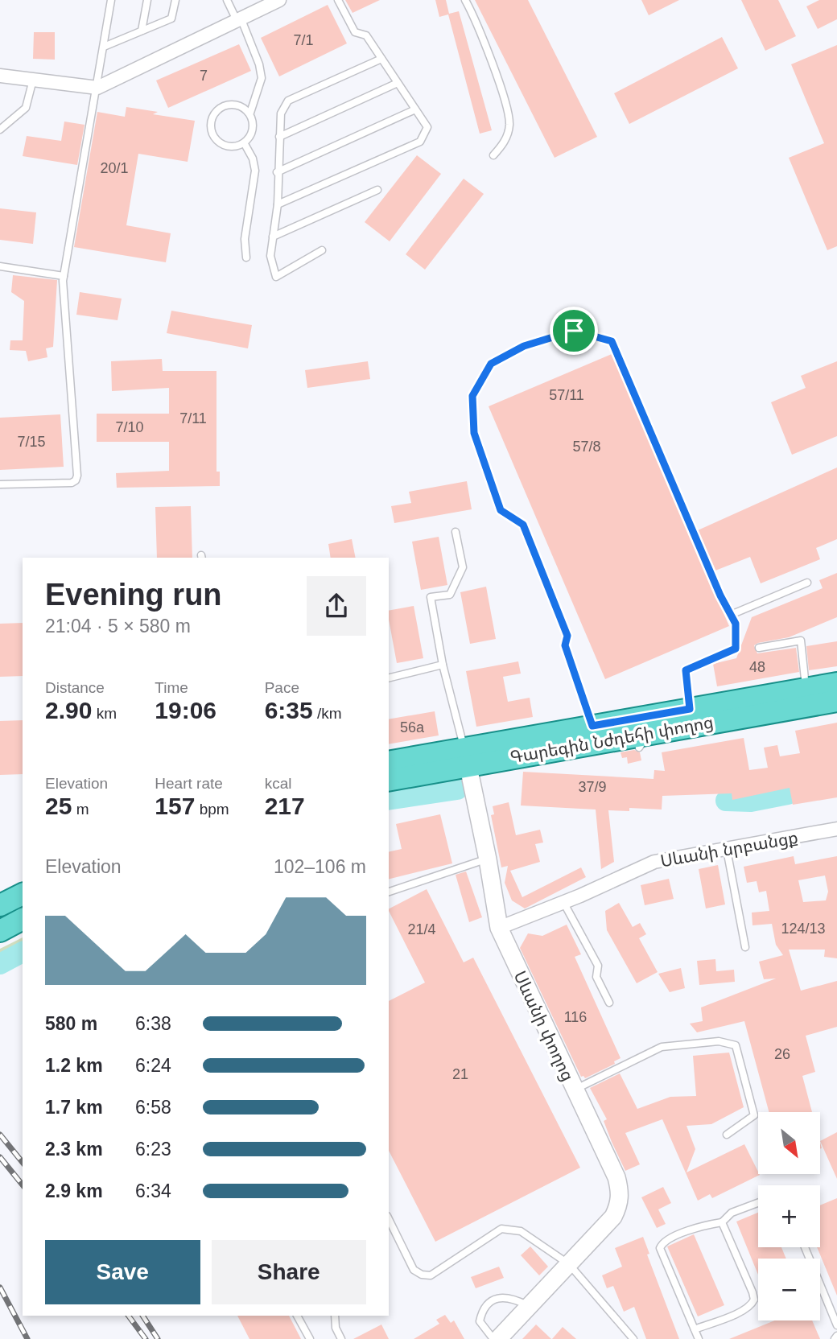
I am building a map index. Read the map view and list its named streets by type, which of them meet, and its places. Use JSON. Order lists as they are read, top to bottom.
{
  "streets": {
    "main road": ["Գարեգին Նժդեհի փողոց"],
    "street": ["Սևանի նրբանցք", "Սևանի փողոց"]
  },
  "crossings": [
    ["Գարեգին Նժդեհի փողոց", "Սևանի փողոց"],
    ["Սևանի նրբանցք", "Սևանի փողոց"]
  ],
  "house_numbers": [
    "7/1",
    "7",
    "20/1",
    "57/11",
    "7/11",
    "7/10",
    "7/15",
    "57/8",
    "48",
    "56a",
    "37/9",
    "124/13",
    "21/4",
    "116",
    "26",
    "21"
  ],
  "north": "bottom right",
  "page": {
    "heading": ["Evening run", "21:04 · 5 × 580 m"],
    "stats": [
      ["Distance", "2.90 km"],
      ["Time", "19:06"],
      ["Pace", "6:35 /km"],
      ["Elevation", "25 m"],
      ["Heart rate", "157 bpm"],
      ["kcal", "217"]
    ],
    "chart": ["Elevation", "102–106 m"],
    "list": [
      {
        "name": "580 m",
        "note": "6:38"
      },
      {
        "name": "1.2 km",
        "note": "6:24"
      },
      {
        "name": "1.7 km",
        "note": "6:58"
      },
      {
        "name": "2.3 km",
        "note": "6:23"
      },
      {
        "name": "2.9 km",
        "note": "6:34"
      }
    ],
    "map_buttons": ["+", "−"],
    "buttons": ["Save", "Share"]
  }
}
